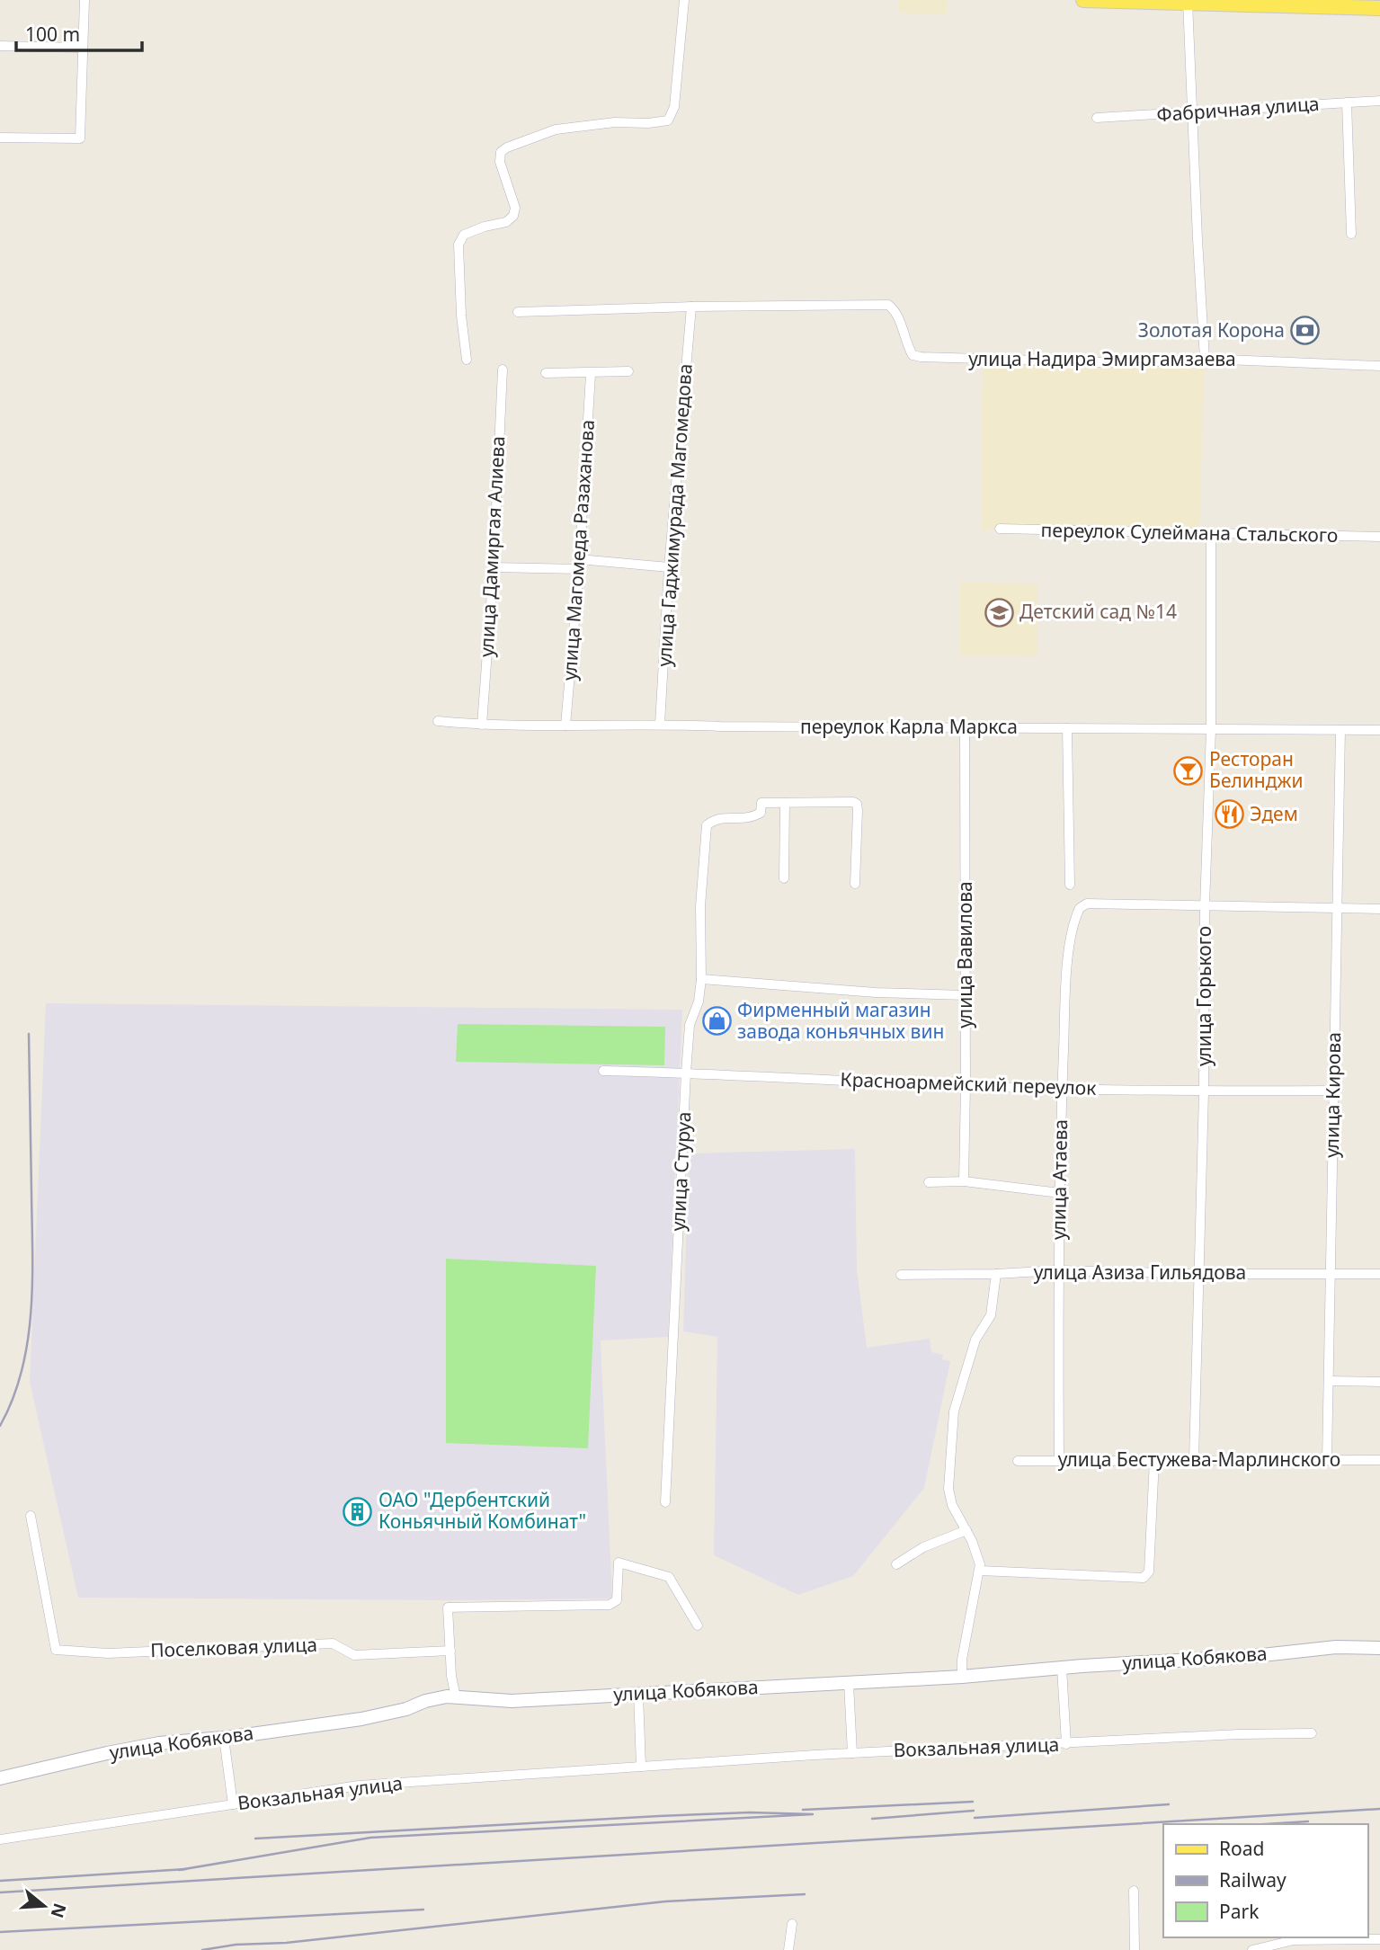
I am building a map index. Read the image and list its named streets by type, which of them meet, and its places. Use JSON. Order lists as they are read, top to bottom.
{
  "streets": {
    "street": [
      "Фабричная улица",
      "улица Надира Эмиргамзаева",
      "улица Гаджимурада Магомедова",
      "переулок Сулеймана Стальского",
      "улица Дамиргая Алиева",
      "улица Магомеда Разаханова",
      "переулок Карла Маркса",
      "улица Вавилова",
      "улица Горького",
      "Красноармейский переулок",
      "улица Кирова",
      "улица Стуруа",
      "улица Атаева",
      "улица Азиза Гильядова",
      "улица Бестужева-Марлинского",
      "Поселковая улица",
      "улица Кобякова",
      "Вокзальная улица"
    ]
  },
  "crossings": [
    ["улица Надира Эмиргамзаева", "улица Гаджимурада Магомедова"],
    ["улица Гаджимурада Магомедова", "переулок Карла Маркса"],
    ["переулок Сулеймана Стальского", "улица Горького"],
    ["улица Дамиргая Алиева", "переулок Карла Маркса"],
    ["улица Магомеда Разаханова", "переулок Карла Маркса"],
    ["переулок Карла Маркса", "улица Вавилова"],
    ["переулок Карла Маркса", "улица Горького"],
    ["переулок Карла Маркса", "улица Кирова"],
    ["улица Вавилова", "Красноармейский переулок"],
    ["улица Горького", "Красноармейский переулок"],
    ["улица Горького", "улица Атаева"],
    ["улица Горького", "улица Азиза Гильядова"],
    ["улица Горького", "улица Бестужева-Марлинского"],
    ["Красноармейский переулок", "улица Кирова"],
    ["Красноармейский переулок", "улица Стуруа"],
    ["Красноармейский переулок", "улица Атаева"],
    ["улица Кирова", "улица Азиза Гильядова"],
    ["улица Кирова", "улица Бестужева-Марлинского"],
    ["улица Атаева", "улица Азиза Гильядова"],
    ["улица Атаева", "улица Бестужева-Марлинского"]
  ],
  "places": {
    "bank": ["Золотая Корона"],
    "school or university": ["Детский сад №14"],
    "bar": ["Ресторан Белинджи"],
    "restaurant": ["Эдем"],
    "shop": ["Фирменный магазин завода коньячных вин"],
    "building": ["ОАО \"Дербентский Коньячный Комбинат\""]
  },
  "legend": ["Road", "Railway", "Park"],
  "scale_bar": "100 m",
  "north": "right"
}
